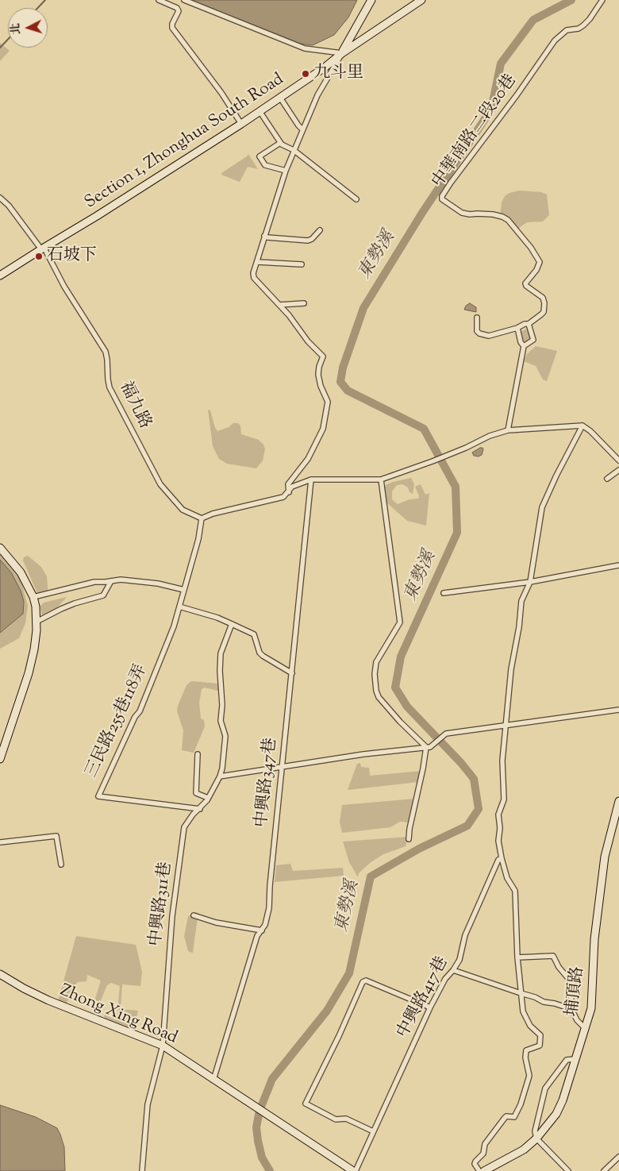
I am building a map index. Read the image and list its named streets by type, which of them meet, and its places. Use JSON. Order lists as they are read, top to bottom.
{
  "streets": {
    "street": [
      "中華南路二段20巷",
      "Section 1, Zhonghua South Road",
      "福九路",
      "三民路255巷118弄",
      "中興路347巷",
      "中興路311巷",
      "埔頂路",
      "中興路417巷",
      "Zhong Xing Road"
    ]
  },
  "crossings": [
    ["Section 1, Zhonghua South Road", "福九路"],
    ["三民路255巷118弄", "中興路311巷"],
    ["中興路347巷", "Zhong Xing Road"],
    ["中興路311巷", "Zhong Xing Road"],
    ["中興路417巷", "Zhong Xing Road"]
  ],
  "water": ["東勢溪"],
  "places": ["九斗里", "石坡下"],
  "north": "left"
}
